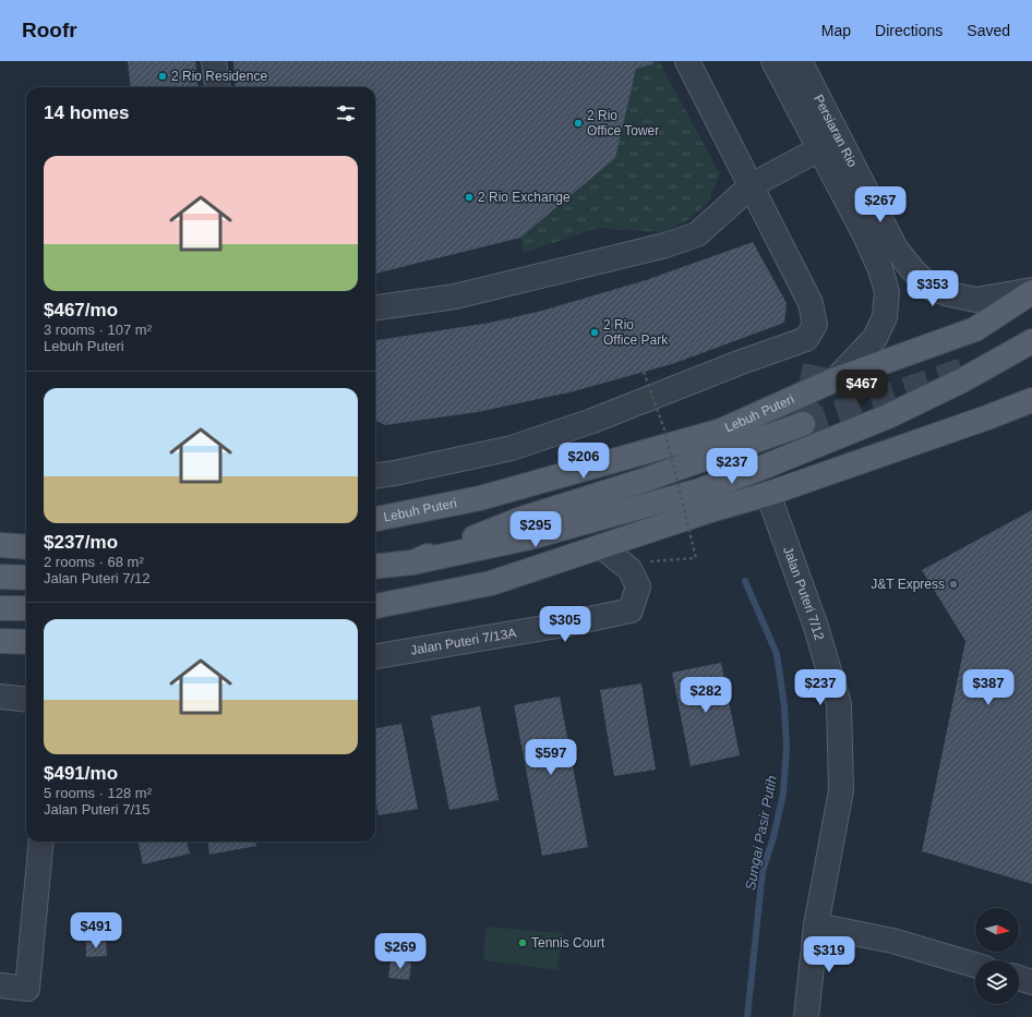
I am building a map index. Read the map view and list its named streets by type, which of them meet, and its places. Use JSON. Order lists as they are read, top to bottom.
{
  "streets": {
    "main road": ["Lebuh Puteri"],
    "street": ["Persiaran Rio", "Jalan Puteri 7/12", "Jalan Puteri 7/13A"]
  },
  "crossings": [
    ["Persiaran Rio", "Lebuh Puteri"]
  ],
  "water": ["Sungai Pasir Putih"],
  "places": [
    "2 Rio Residence",
    "2 Rio Office Tower",
    "2 Rio Exchange",
    "2 Rio Office Park",
    "J&T Express",
    "Tennis Court"
  ],
  "north": "right",
  "page": {
    "header": "Roofr",
    "nav": ["Map", "Directions", "Saved"],
    "heading": "14 homes",
    "list": [
      {
        "name": "$467/mo",
        "note": "3 rooms · 107 m² · Lebuh Puteri"
      },
      {
        "name": "$237/mo",
        "note": "2 rooms · 68 m² · Jalan Puteri 7/12"
      },
      {
        "name": "$491/mo",
        "note": "5 rooms · 128 m² · Jalan Puteri 7/15"
      }
    ],
    "price": [
      "$267",
      "$353",
      "$467",
      "$206",
      "$237",
      "$295",
      "$305",
      "$237",
      "$387",
      "$282",
      "$597",
      "$491",
      "$269",
      "$319"
    ]
  }
}
